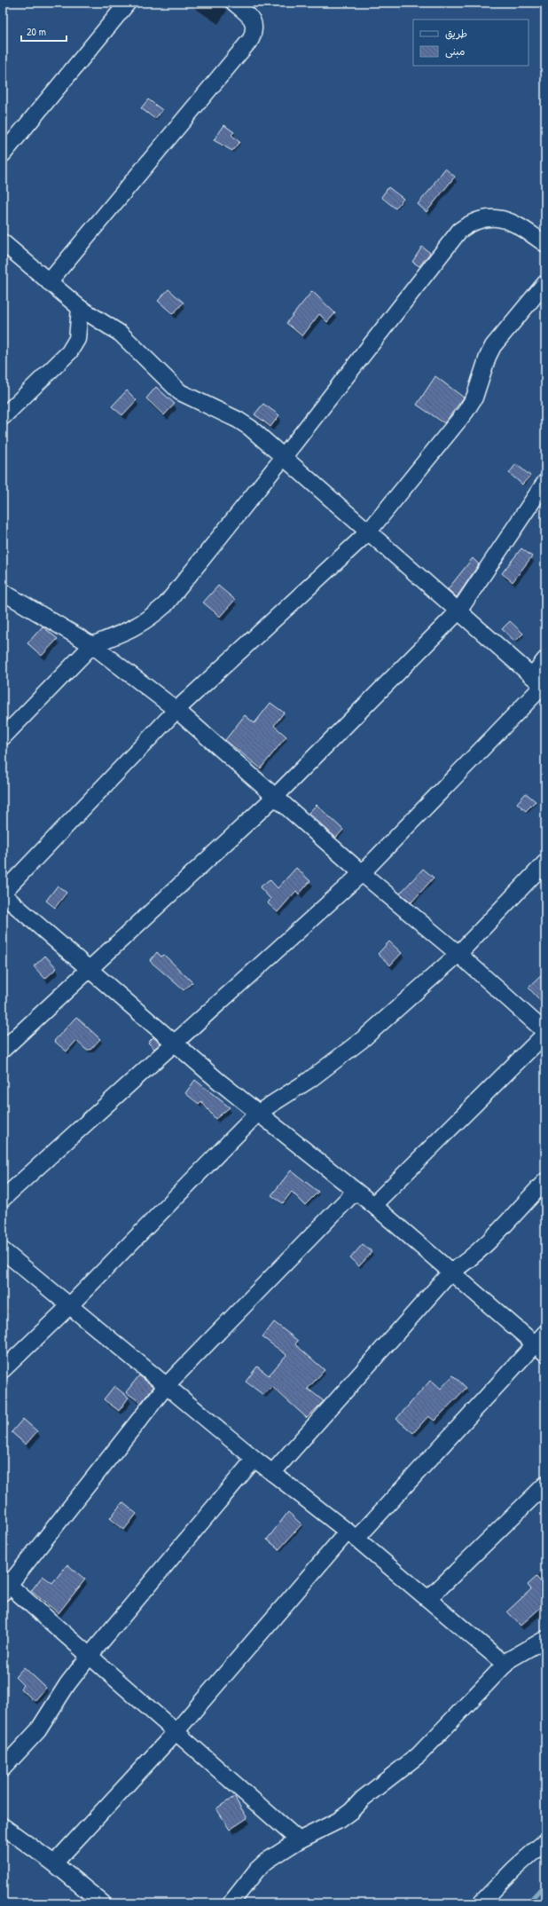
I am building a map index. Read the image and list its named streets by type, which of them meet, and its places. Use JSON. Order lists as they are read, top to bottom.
{
  "legend": ["طريق", "مبنى"],
  "scale_bar": "20 m"
}
